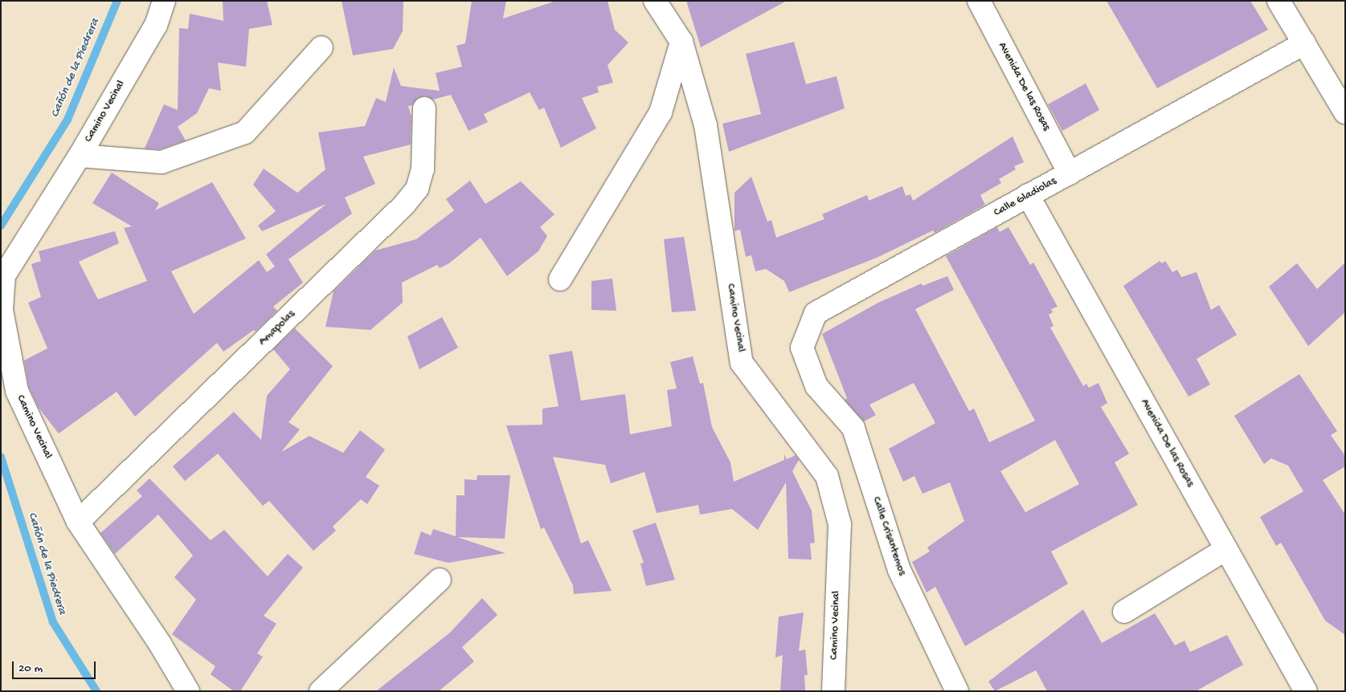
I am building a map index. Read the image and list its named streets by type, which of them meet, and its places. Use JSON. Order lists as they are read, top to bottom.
{
  "streets": {
    "street": [
      "Avenida De las Rosas",
      "Camino Vecinal",
      "Calle Gladiolas",
      "Amapolas",
      "Calle Crisantemos"
    ]
  },
  "crossings": [
    ["Avenida De las Rosas", "Calle Gladiolas"],
    ["Camino Vecinal", "Amapolas"],
    ["Calle Gladiolas", "Calle Crisantemos"]
  ],
  "water": ["Cañón de la Piedrera"],
  "scale_bar": "20 m"
}
